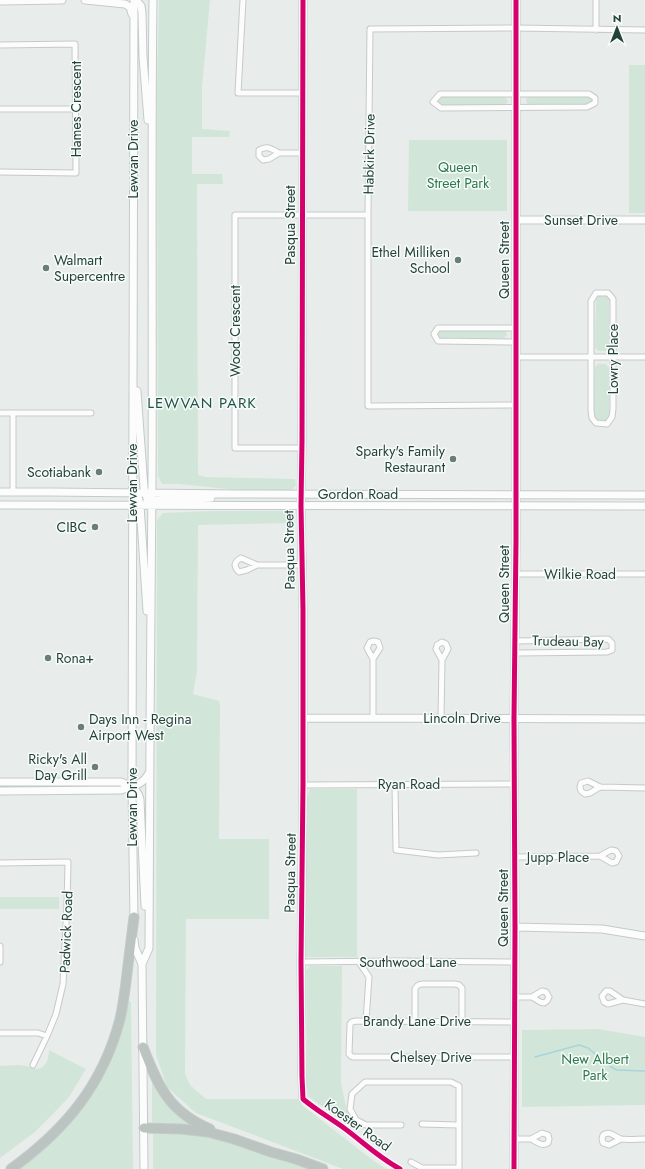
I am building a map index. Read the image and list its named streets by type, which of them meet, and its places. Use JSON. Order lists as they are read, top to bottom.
{
  "streets": {
    "main road": [
      "Lewvan Drive",
      "Sunset Drive",
      "Pasqua Street",
      "Queen Street",
      "Gordon Road",
      "Lincoln Drive"
    ],
    "street": [
      "Hames Crescent",
      "Habkirk Drive",
      "Wood Crescent",
      "Lowry Place",
      "Wilkie Road",
      "Trudeau Bay",
      "Ryan Road",
      "Jupp Place",
      "Padwick Road",
      "Southwood Lane",
      "Brandy Lane Drive",
      "Chelsey Drive",
      "Koester Road"
    ]
  },
  "crossings": [
    ["Habkirk Drive", "Queen Street"],
    ["Lewvan Drive", "Gordon Road"],
    ["Sunset Drive", "Queen Street"],
    ["Pasqua Street", "Wood Crescent"],
    ["Pasqua Street", "Gordon Road"],
    ["Pasqua Street", "Lincoln Drive"],
    ["Pasqua Street", "Ryan Road"],
    ["Pasqua Street", "Southwood Lane"],
    ["Pasqua Street", "Koester Road"],
    ["Queen Street", "Gordon Road"],
    ["Queen Street", "Wilkie Road"],
    ["Queen Street", "Trudeau Bay"],
    ["Queen Street", "Lincoln Drive"],
    ["Queen Street", "Ryan Road"],
    ["Queen Street", "Jupp Place"],
    ["Queen Street", "Southwood Lane"],
    ["Queen Street", "Brandy Lane Drive"],
    ["Queen Street", "Chelsey Drive"],
    ["Brandy Lane Drive", "Chelsey Drive"]
  ],
  "districts": ["LEWVAN PARK"],
  "parks": ["Queen Street Park", "New Albert Park"],
  "places": [
    "Ethel Milliken School",
    "Walmart Supercentre",
    "Sparky's Family Restaurant",
    "Scotiabank",
    "CIBC",
    "Rona+",
    "Days Inn - Regina Airport West",
    "Ricky's All Day Grill"
  ],
  "north": "top"
}
